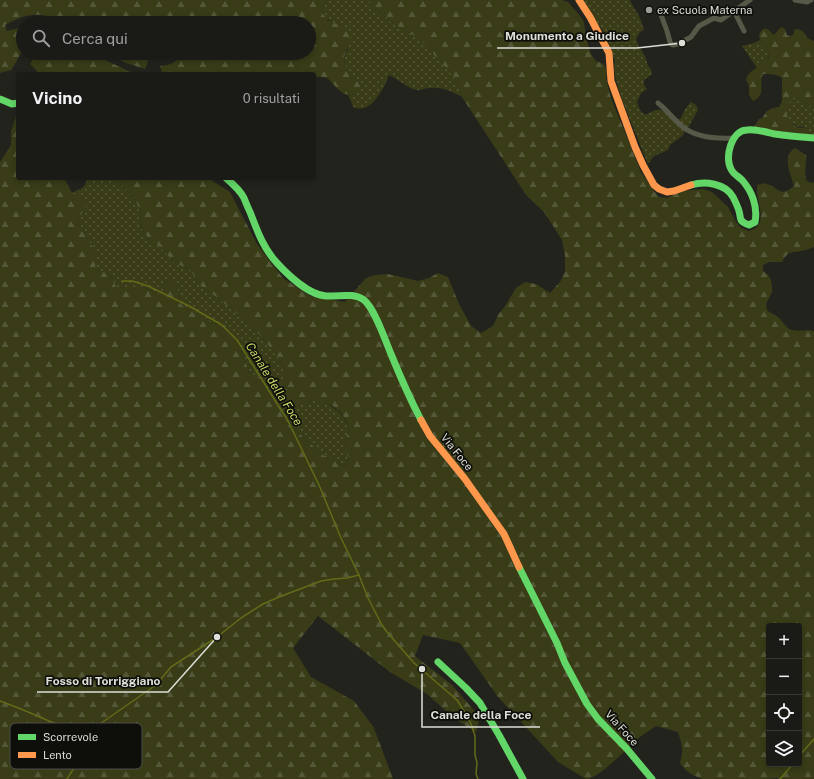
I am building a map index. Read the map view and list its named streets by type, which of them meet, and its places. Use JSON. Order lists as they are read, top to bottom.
{
  "streets": {
    "main road": ["Via Foce"]
  },
  "water": ["Canale della Foce"],
  "places": [
    "ex Scuola Materna",
    "Monumento a Giudice",
    "Fosso di Torriggiano",
    "Canale della Foce"
  ],
  "legend": ["Scorrevole", "Lento"],
  "page": {
    "search": "Cerca qui",
    "heading": ["Vicino", "0 risultati"],
    "map_buttons": ["+", "−"]
  }
}
